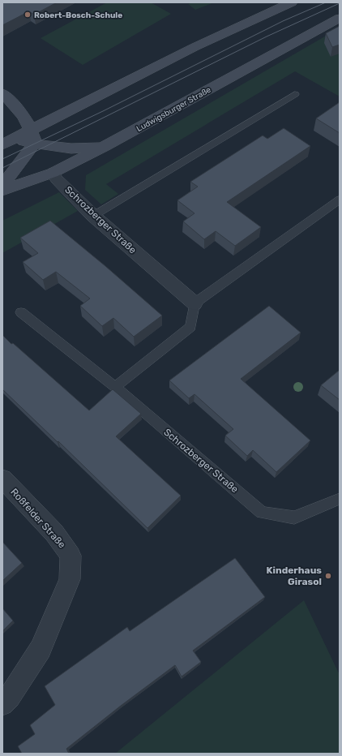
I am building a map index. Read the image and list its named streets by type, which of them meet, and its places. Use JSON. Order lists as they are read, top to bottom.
{
  "streets": {
    "main road": ["Ludwigsburger Straße"],
    "street": ["Schrozberger Straße", "Roßfelder Straße"]
  },
  "crossings": [
    ["Ludwigsburger Straße", "Schrozberger Straße"]
  ],
  "places": ["Robert-Bosch-Schule", "Kinderhaus Girasol"]
}
